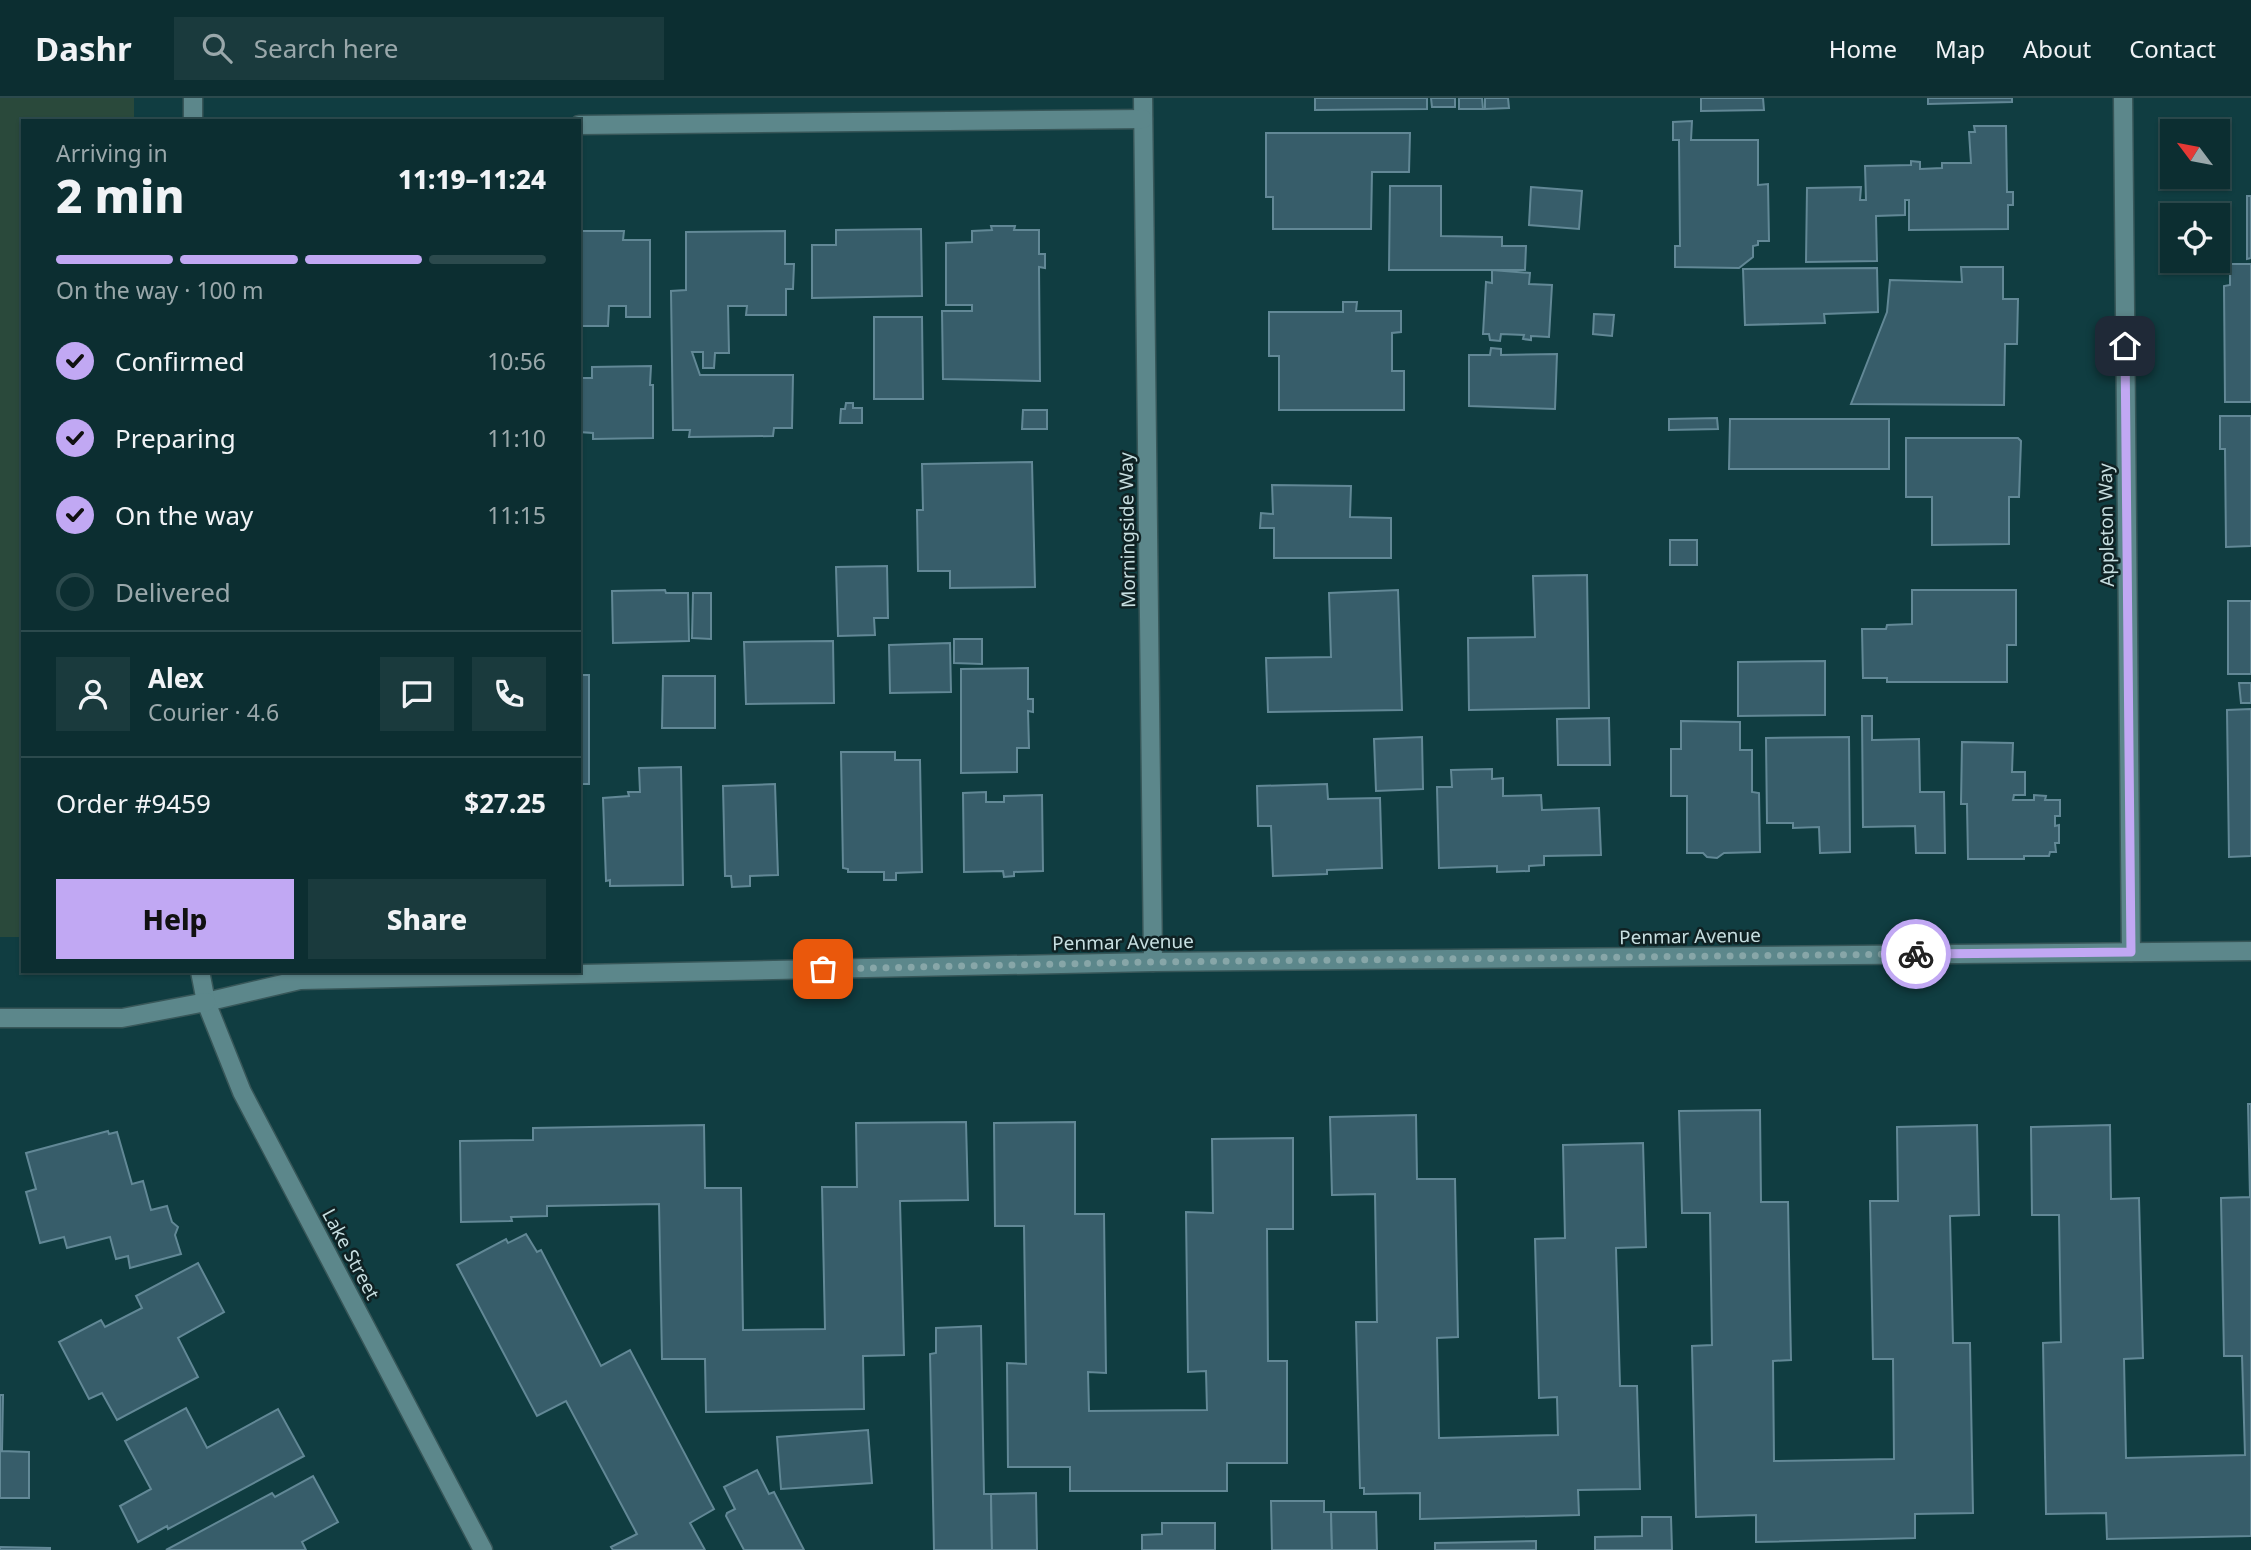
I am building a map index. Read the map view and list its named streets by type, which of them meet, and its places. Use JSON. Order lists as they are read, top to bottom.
{
  "streets": {
    "street": [
      "Appleton Way",
      "Morningside Way",
      "Penmar Avenue",
      "Lake Street"
    ]
  },
  "crossings": [
    ["Appleton Way", "Penmar Avenue"],
    ["Morningside Way", "Penmar Avenue"],
    ["Penmar Avenue", "Lake Street"]
  ],
  "north": "top left",
  "page": {
    "header": "Dashr",
    "search": "Search here",
    "nav": [
      "Home",
      "Map",
      "About",
      "Contact"
    ],
    "heading": ["2 min", "Arriving in", "11:19–11:24"],
    "panel": [
      "Alex",
      "Courier · 4.6",
      "Order #9459",
      "$27.25"
    ],
    "bar": "On the way · 100 m",
    "list": [
      ["Confirmed", "10:56"],
      ["Preparing", "11:10"],
      ["On the way", "11:15"],
      "Delivered"
    ],
    "buttons": ["Help", "Share"]
  }
}
